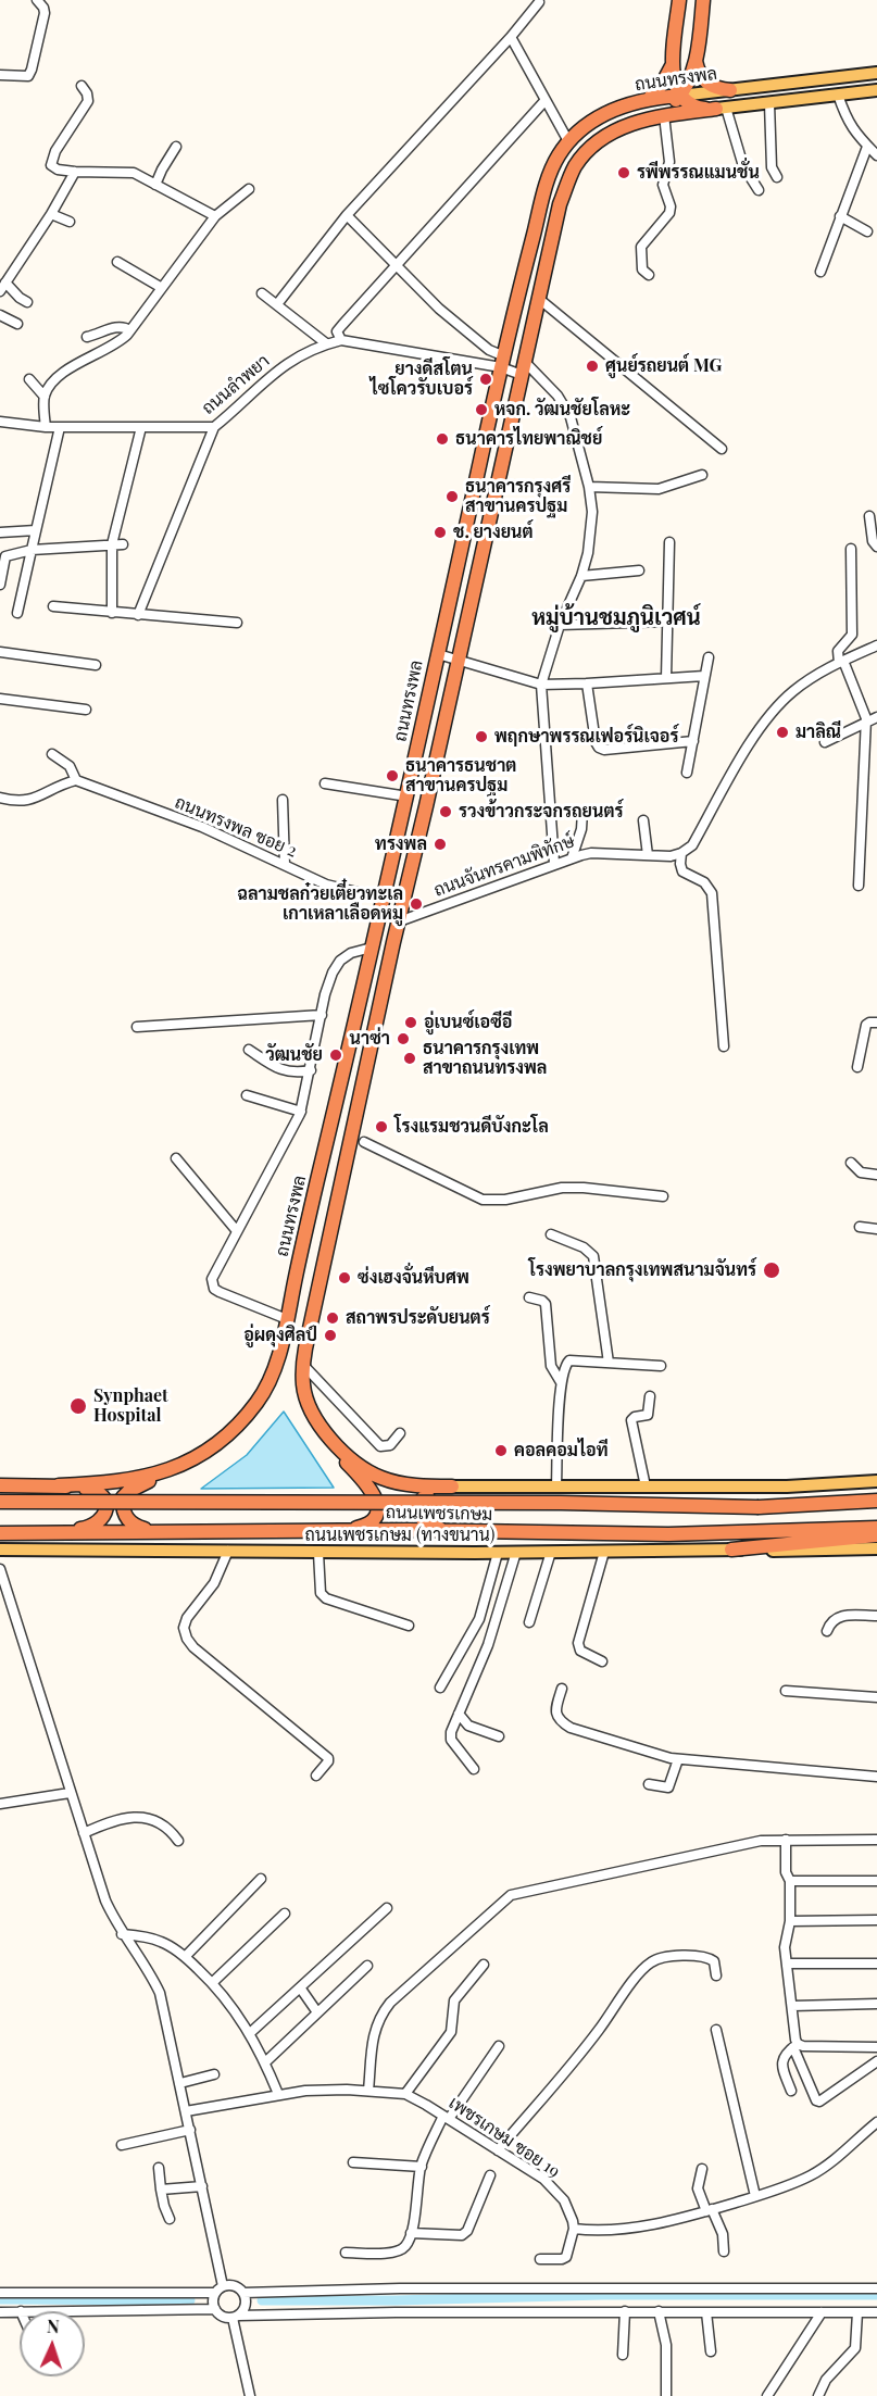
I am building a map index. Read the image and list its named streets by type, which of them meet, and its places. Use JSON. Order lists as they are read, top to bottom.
{
  "streets": {
    "highway": ["ถนนทรงพล", "ถนนเพชรเกษม"],
    "main road": ["ถนนเพชรเกษม (ทางขนาน)"],
    "street": [
      "ถนนลำพยา",
      "ถนนทรงพล ซอย 2",
      "ถนนจันทรคามพิทักษ์",
      "เพชรเกษม ซอย 19"
    ]
  },
  "crossings": [
    ["ถนนทรงพล", "ถนนลำพยา"],
    ["ถนนทรงพล", "ถนนทรงพล ซอย 2"],
    ["ถนนทรงพล", "ถนนจันทรคามพิทักษ์"]
  ],
  "districts": ["หมู่บ้านชมภูนิเวศน์"],
  "places": [
    "รพีพรรณแมนชั่น",
    "ศูนย์รถยนต์ MG",
    "ยางดีสโตน ไซโควรับเบอร์",
    "หจก. วัฒนชัยโลหะ",
    "ธนาคารไทยพาณิชย์",
    "ธนาคารกรุงศรี สาขานครปฐม",
    "ช. ยางยนต์",
    "มาลิณี",
    "พฤกษาพรรณเฟอร์นิเจอร์",
    "ธนาคารธนชาต สาขานครปฐม",
    "รวงข้าวกระจกรถยนตร์",
    "ทรงพล",
    "ฉลามชลก๋วยเตี๋ยวทะเล เกาเหลาเลือดหมู",
    "อู่เบนซ์เอซีอี",
    "นาซ่า",
    "วัฒนชัย",
    "ธนาคารกรุงเทพ สาขาถนนทรงพล",
    "โรงแรมชวนดีบังกะโล",
    "โรงพยาบาลกรุงเทพสนามจันทร์",
    "ซ่งเฮงจั่นหีบศพ",
    "สถาพรประดับยนตร์",
    "อู่ผดุงศิลป์",
    "Synphaet Hospital",
    "คอลคอมไอที"
  ],
  "north": "top"
}
